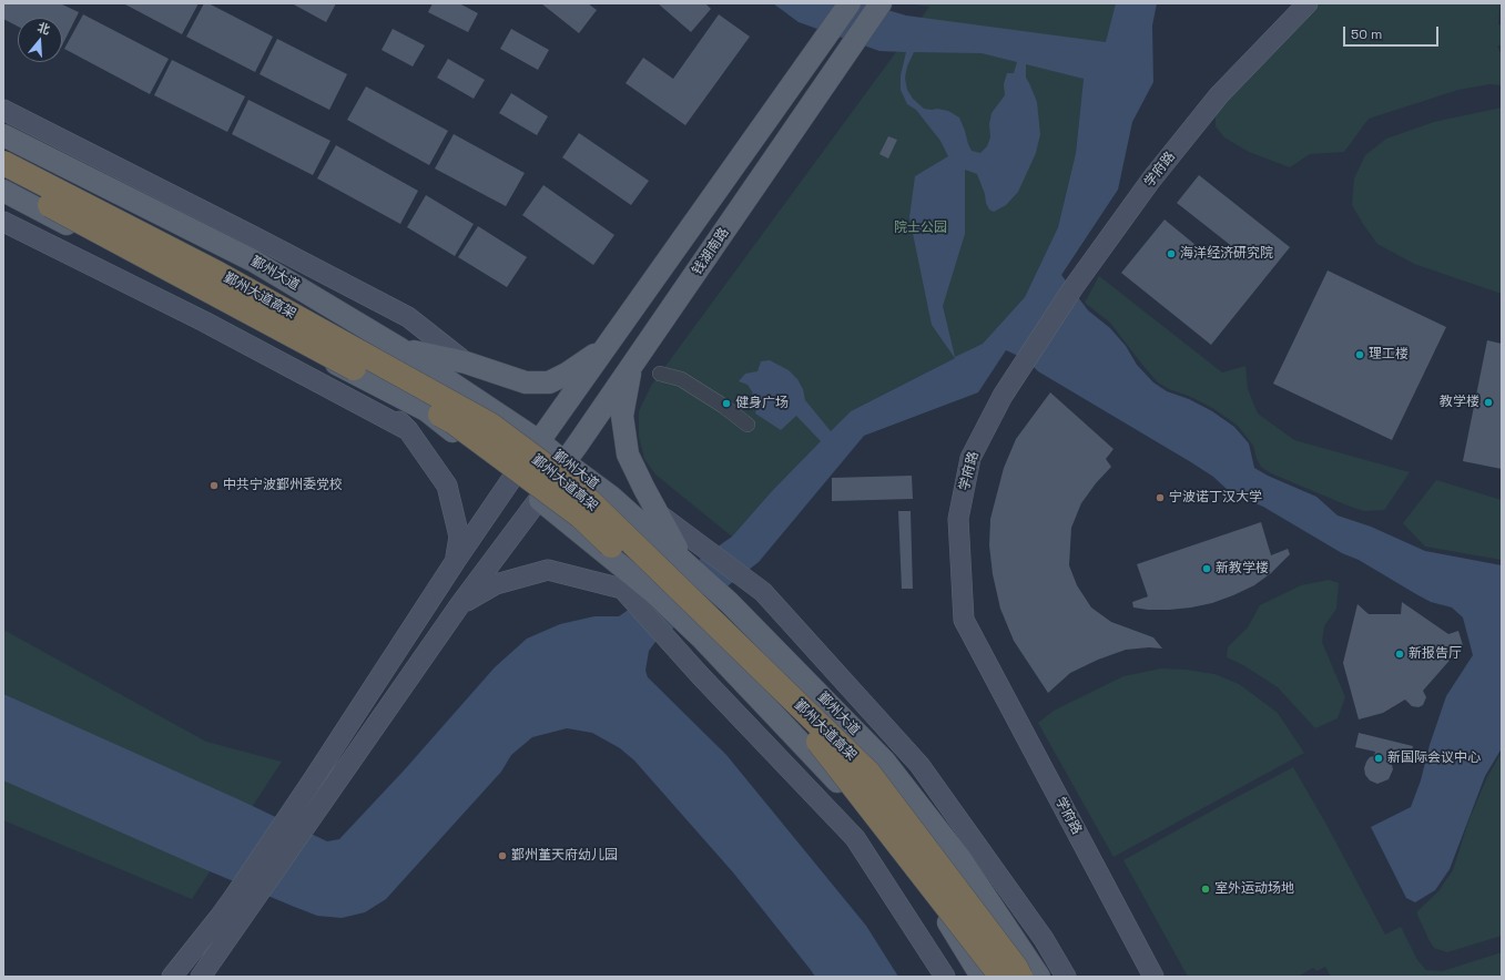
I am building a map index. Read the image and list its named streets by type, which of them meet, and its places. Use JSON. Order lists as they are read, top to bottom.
{
  "streets": {
    "highway": ["鄞州大道高架"],
    "main road": ["钱湖南路", "鄞州大道"],
    "street": ["学府路"]
  },
  "crossings": [
    ["钱湖南路", "鄞州大道"]
  ],
  "parks": ["院士公园"],
  "places": [
    "海洋经济研究院",
    "理工楼",
    "教学楼",
    "健身广场",
    "中共宁波鄞州委党校",
    "宁波诺丁汉大学",
    "新教学楼",
    "新报告厅",
    "新国际会议中心",
    "鄞州堇天府幼儿园",
    "室外运动场地"
  ],
  "scale_bar": "50 m",
  "north": "top"
}
